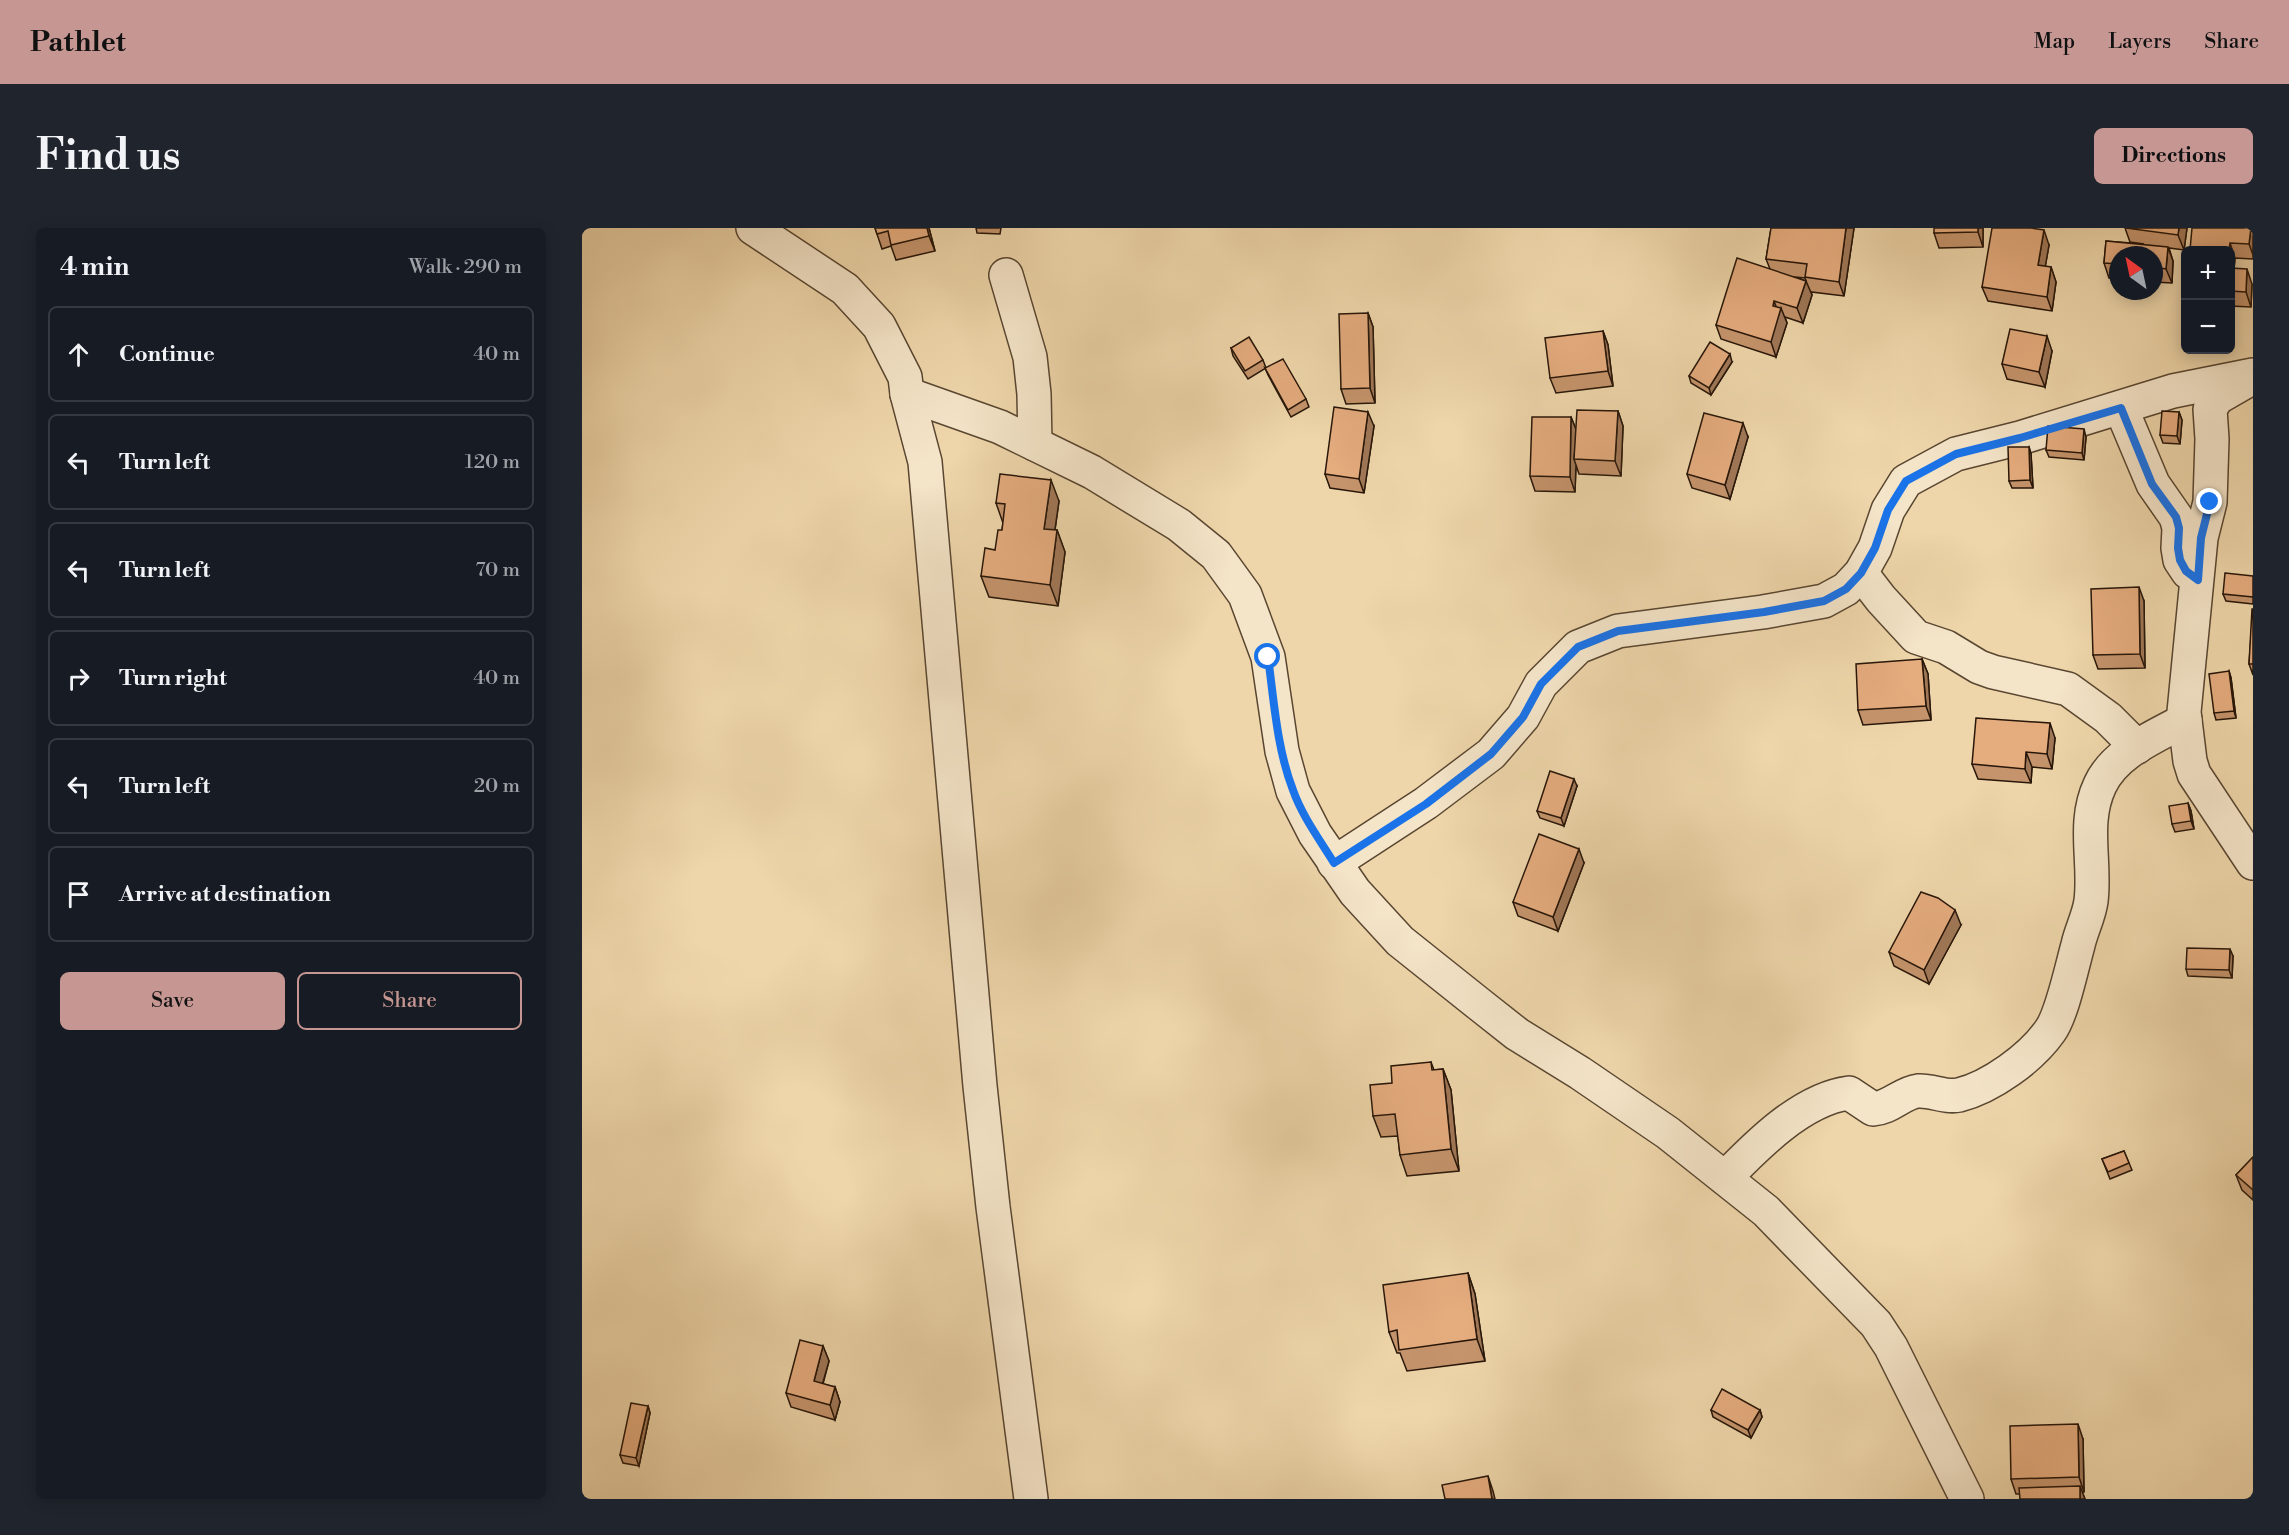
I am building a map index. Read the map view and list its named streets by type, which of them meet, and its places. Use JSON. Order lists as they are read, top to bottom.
{
  "north": "top left",
  "page": {
    "header": "Pathlet",
    "nav": ["Map", "Layers", "Share"],
    "buttons": [
      "Directions",
      ["Save", "Share"]
    ],
    "title": "Find us",
    "heading": ["4 min", "Walk · 290 m"],
    "map_buttons": ["+", "−"],
    "list": [
      ["Continue", "40 m"],
      ["Turn left", "120 m"],
      ["Turn left", "70 m"],
      ["Turn right", "40 m"],
      ["Turn left", "20 m"],
      "Arrive at destination"
    ]
  }
}
